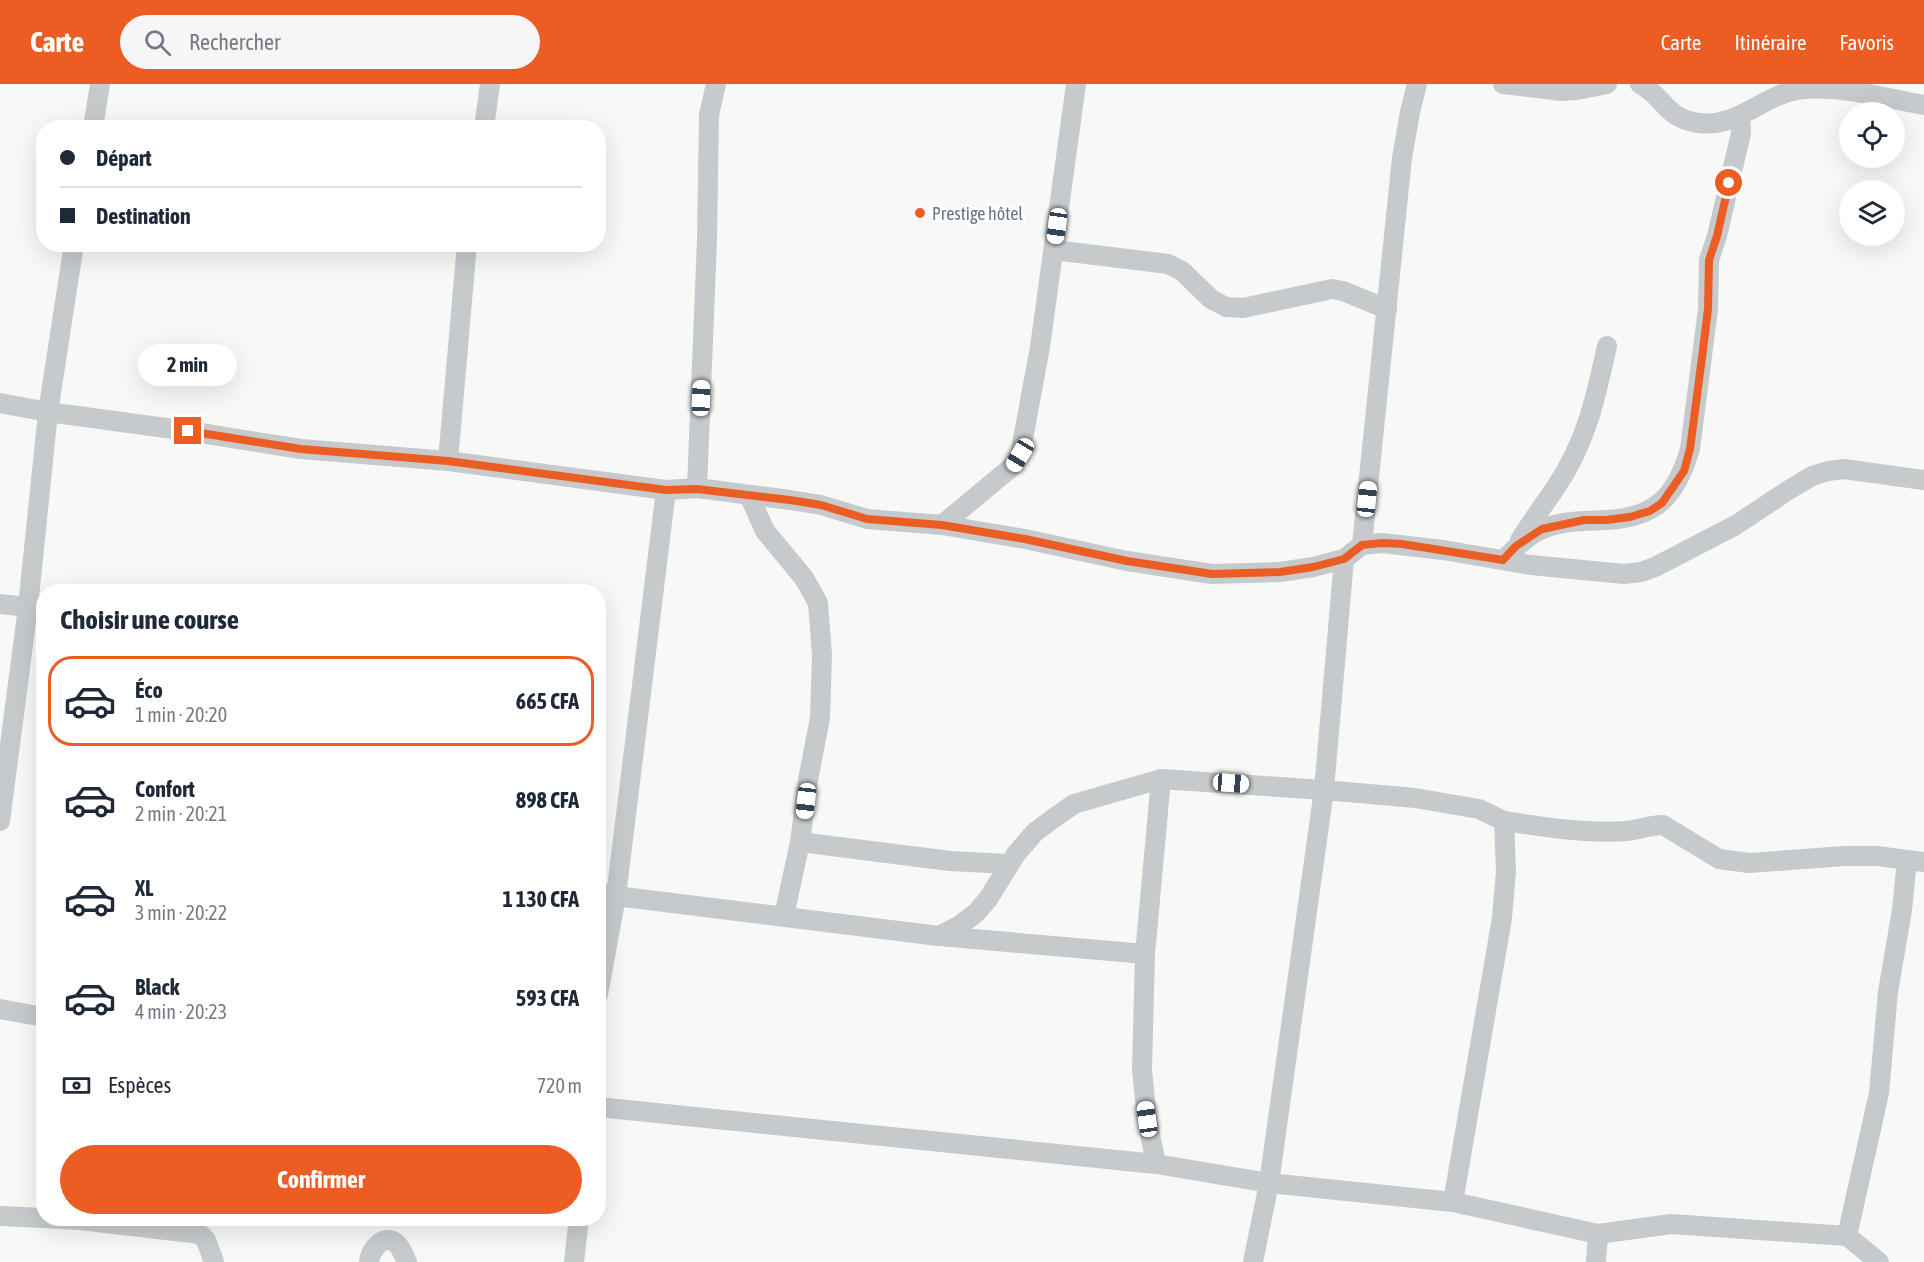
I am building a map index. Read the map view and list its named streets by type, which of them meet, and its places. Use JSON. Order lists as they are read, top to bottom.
{
  "places": ["Prestige hôtel"],
  "page": {
    "header": "Carte",
    "search": "Rechercher",
    "nav": ["Carte", "Itinéraire", "Favoris"],
    "banner": ["Départ", "Destination"],
    "bubble": "2 min",
    "heading": "Choisir une course",
    "list": [
      {
        "name": "Éco",
        "note": "1 min · 20:20",
        "value": "665 CFA"
      },
      {
        "name": "Confort",
        "note": "2 min · 20:21",
        "value": "898 CFA"
      },
      {
        "name": "XL",
        "note": "3 min · 20:22",
        "value": "1 130 CFA"
      },
      {
        "name": "Black",
        "note": "4 min · 20:23",
        "value": "593 CFA"
      }
    ],
    "pay": ["Espèces", "720 m"],
    "buttons": "Confirmer"
  }
}
